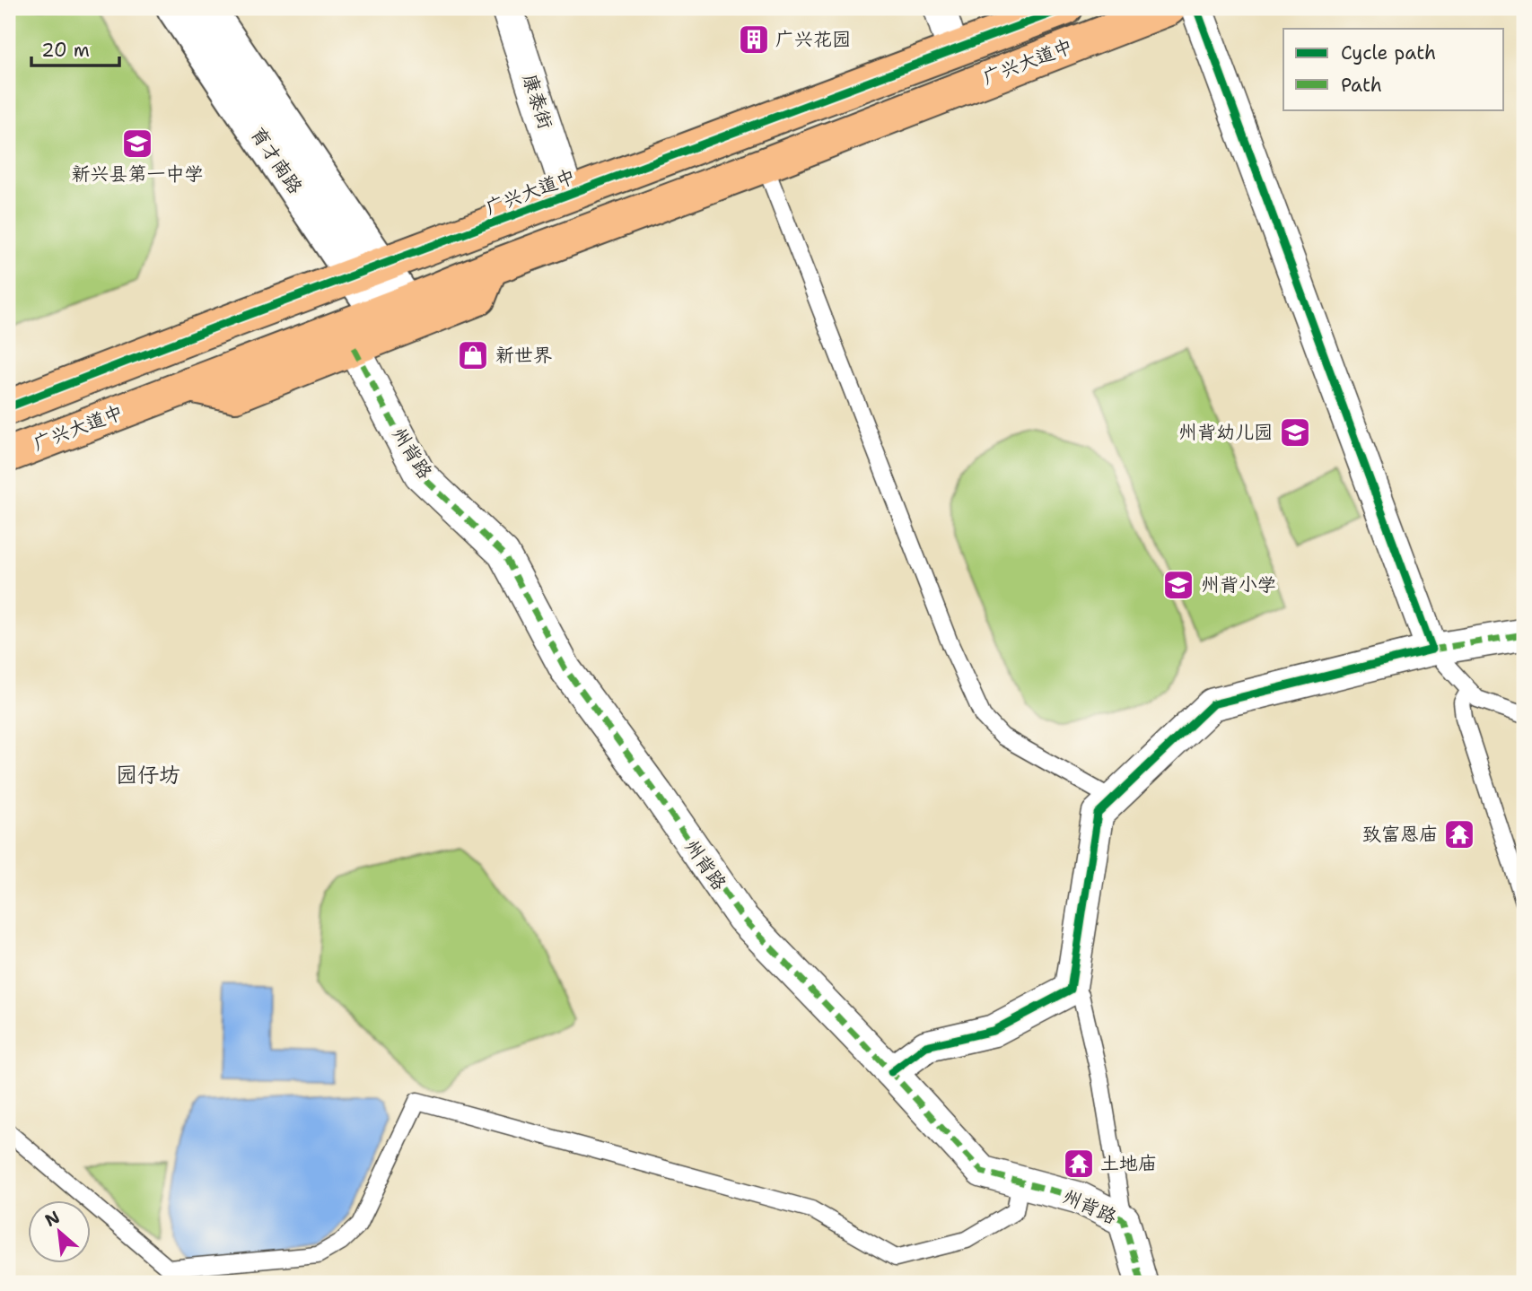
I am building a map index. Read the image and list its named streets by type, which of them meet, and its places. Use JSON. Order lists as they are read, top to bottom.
{
  "streets": {
    "main road": ["广兴大道中"],
    "street": ["康泰街", "育才南路", "州背路"]
  },
  "crossings": [
    ["广兴大道中", "康泰街"],
    ["广兴大道中", "育才南路"]
  ],
  "districts": ["园仔坊"],
  "places": {
    "building": ["广兴花园"],
    "school or university": ["新兴县第一中学", "州背幼儿园", "州背小学"],
    "shop": ["新世界"],
    "temple": ["致富恩庙", "土地庙"]
  },
  "legend": ["Cycle path", "Path"],
  "scale_bar": "20 m",
  "north": "top left"
}
